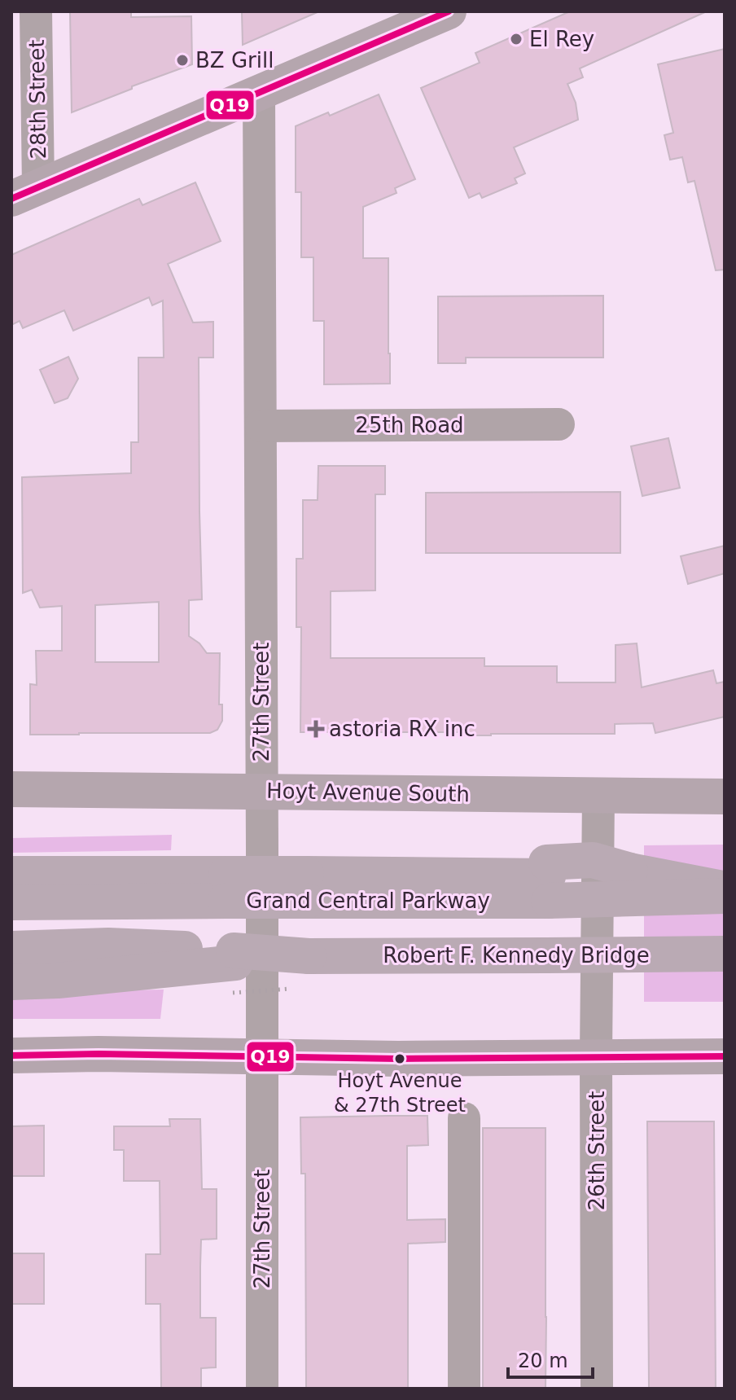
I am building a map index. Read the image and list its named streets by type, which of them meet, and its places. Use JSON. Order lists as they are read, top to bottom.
{
  "streets": {
    "highway": ["Grand Central Parkway", "Robert F. Kennedy Bridge"],
    "main road": ["Hoyt Avenue South"],
    "street": [
      "28th Street",
      "25th Road",
      "27th Street",
      "26th Street"
    ]
  },
  "crossings": [
    ["25th Road", "27th Street"],
    ["27th Street", "Hoyt Avenue South"],
    ["Hoyt Avenue South", "26th Street"]
  ],
  "places": {
    "other": ["El Rey", "BZ Grill", "Hoyt Avenue & 27th Street"],
    "health": ["astoria RX inc"]
  },
  "lines": ["transit line Q19"],
  "scale_bar": "20 m"
}
